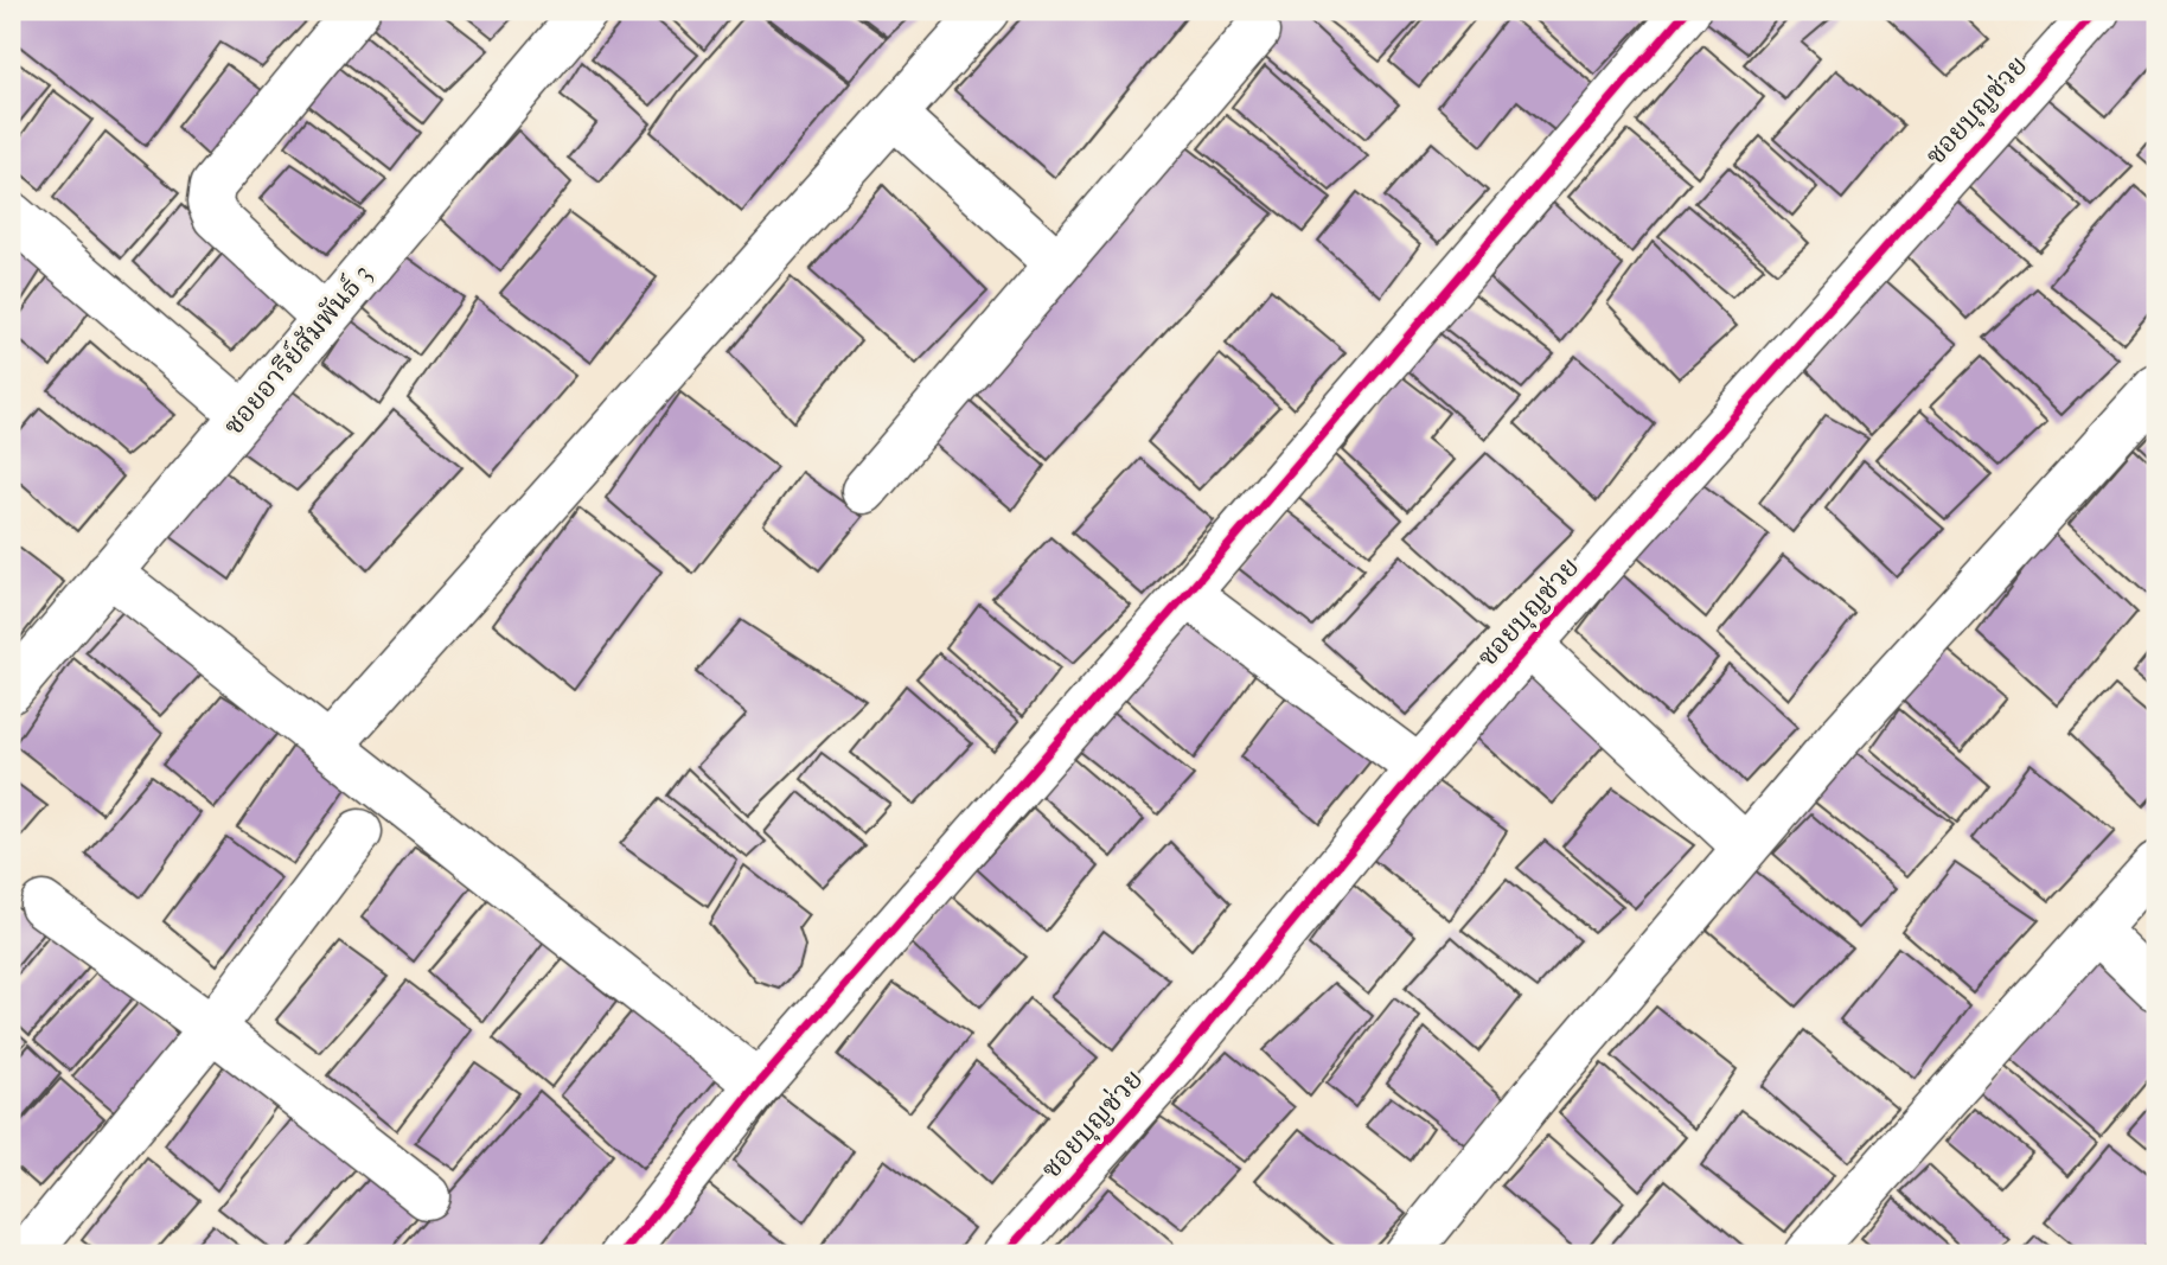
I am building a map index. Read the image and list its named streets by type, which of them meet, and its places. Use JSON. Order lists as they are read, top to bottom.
{
  "streets": {
    "street": ["ซอยบุญช่วย", "ซอยอารีย์สัมพันธ์ 3"]
  }
}
